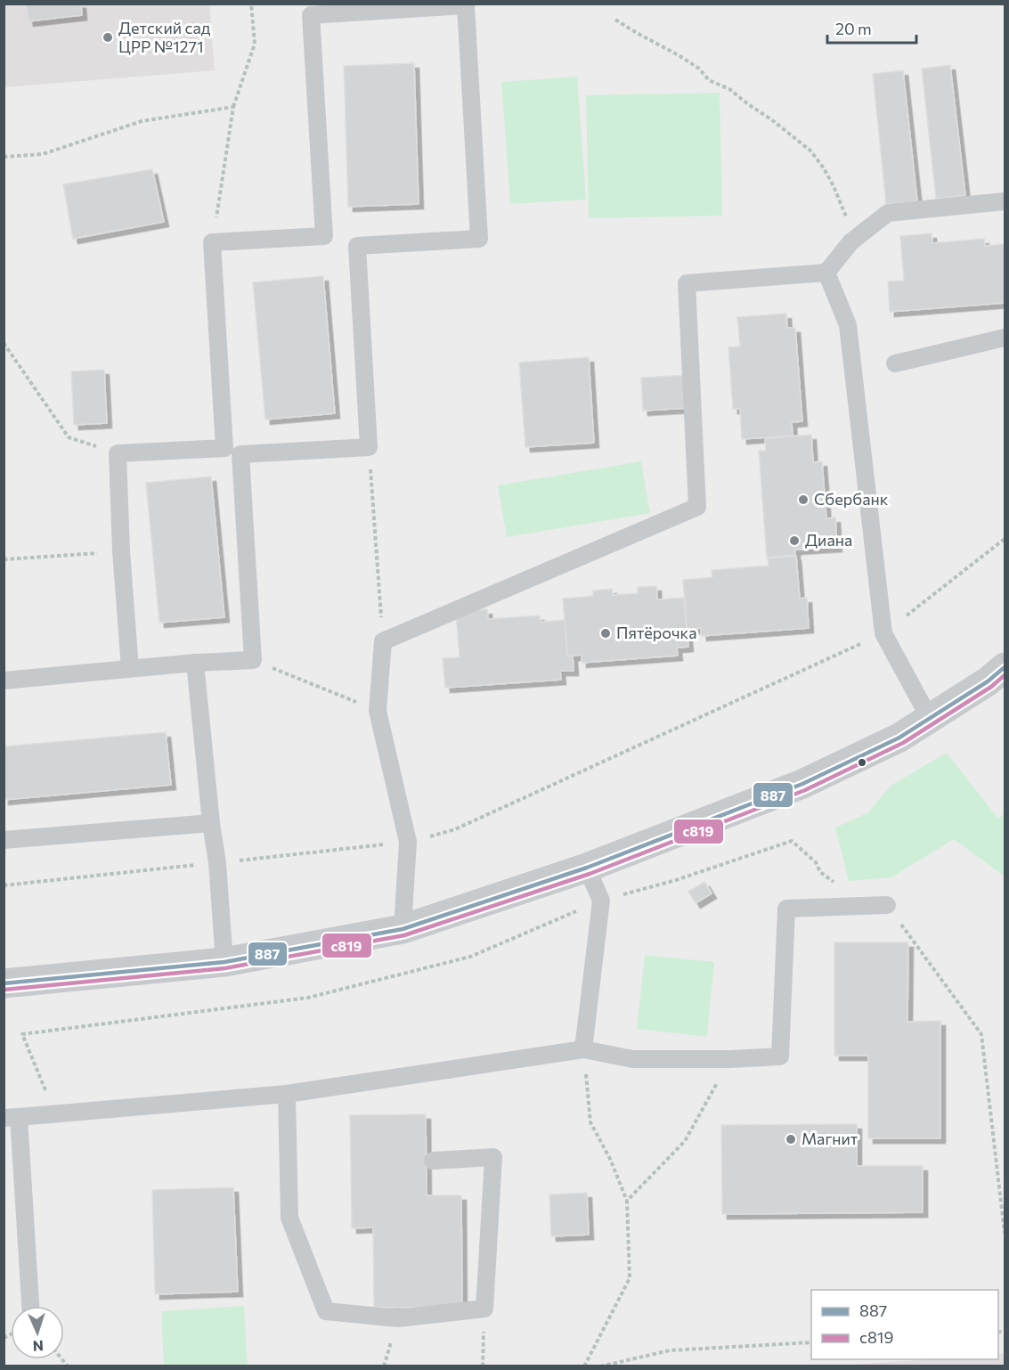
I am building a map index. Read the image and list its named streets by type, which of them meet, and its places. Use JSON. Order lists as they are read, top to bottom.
{
  "places": [
    "Детский сад ЦРР №1271",
    "Сбербанк",
    "Диана",
    "Пятёрочка",
    "Магнит"
  ],
  "lines": ["transit line 887", "transit line с819"],
  "legend": ["887", "с819"],
  "scale_bar": "20 m",
  "north": "bottom"
}
